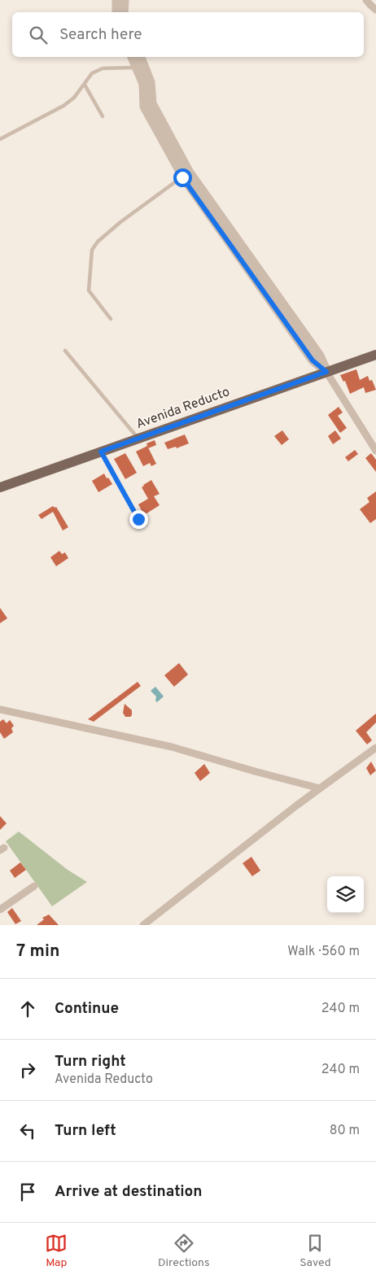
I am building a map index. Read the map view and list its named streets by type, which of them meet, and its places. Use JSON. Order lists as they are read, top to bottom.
{
  "streets": {
    "main road": ["Avenida Reducto"]
  },
  "page": {
    "search": "Search here",
    "heading": ["7 min", "Walk · 560 m"],
    "list": [
      ["Continue", "240 m"],
      ["Turn right", "Avenida Reducto", "240 m"],
      ["Turn left", "80 m"],
      "Arrive at destination"
    ],
    "nav": ["Map", "Directions", "Saved"]
  }
}
